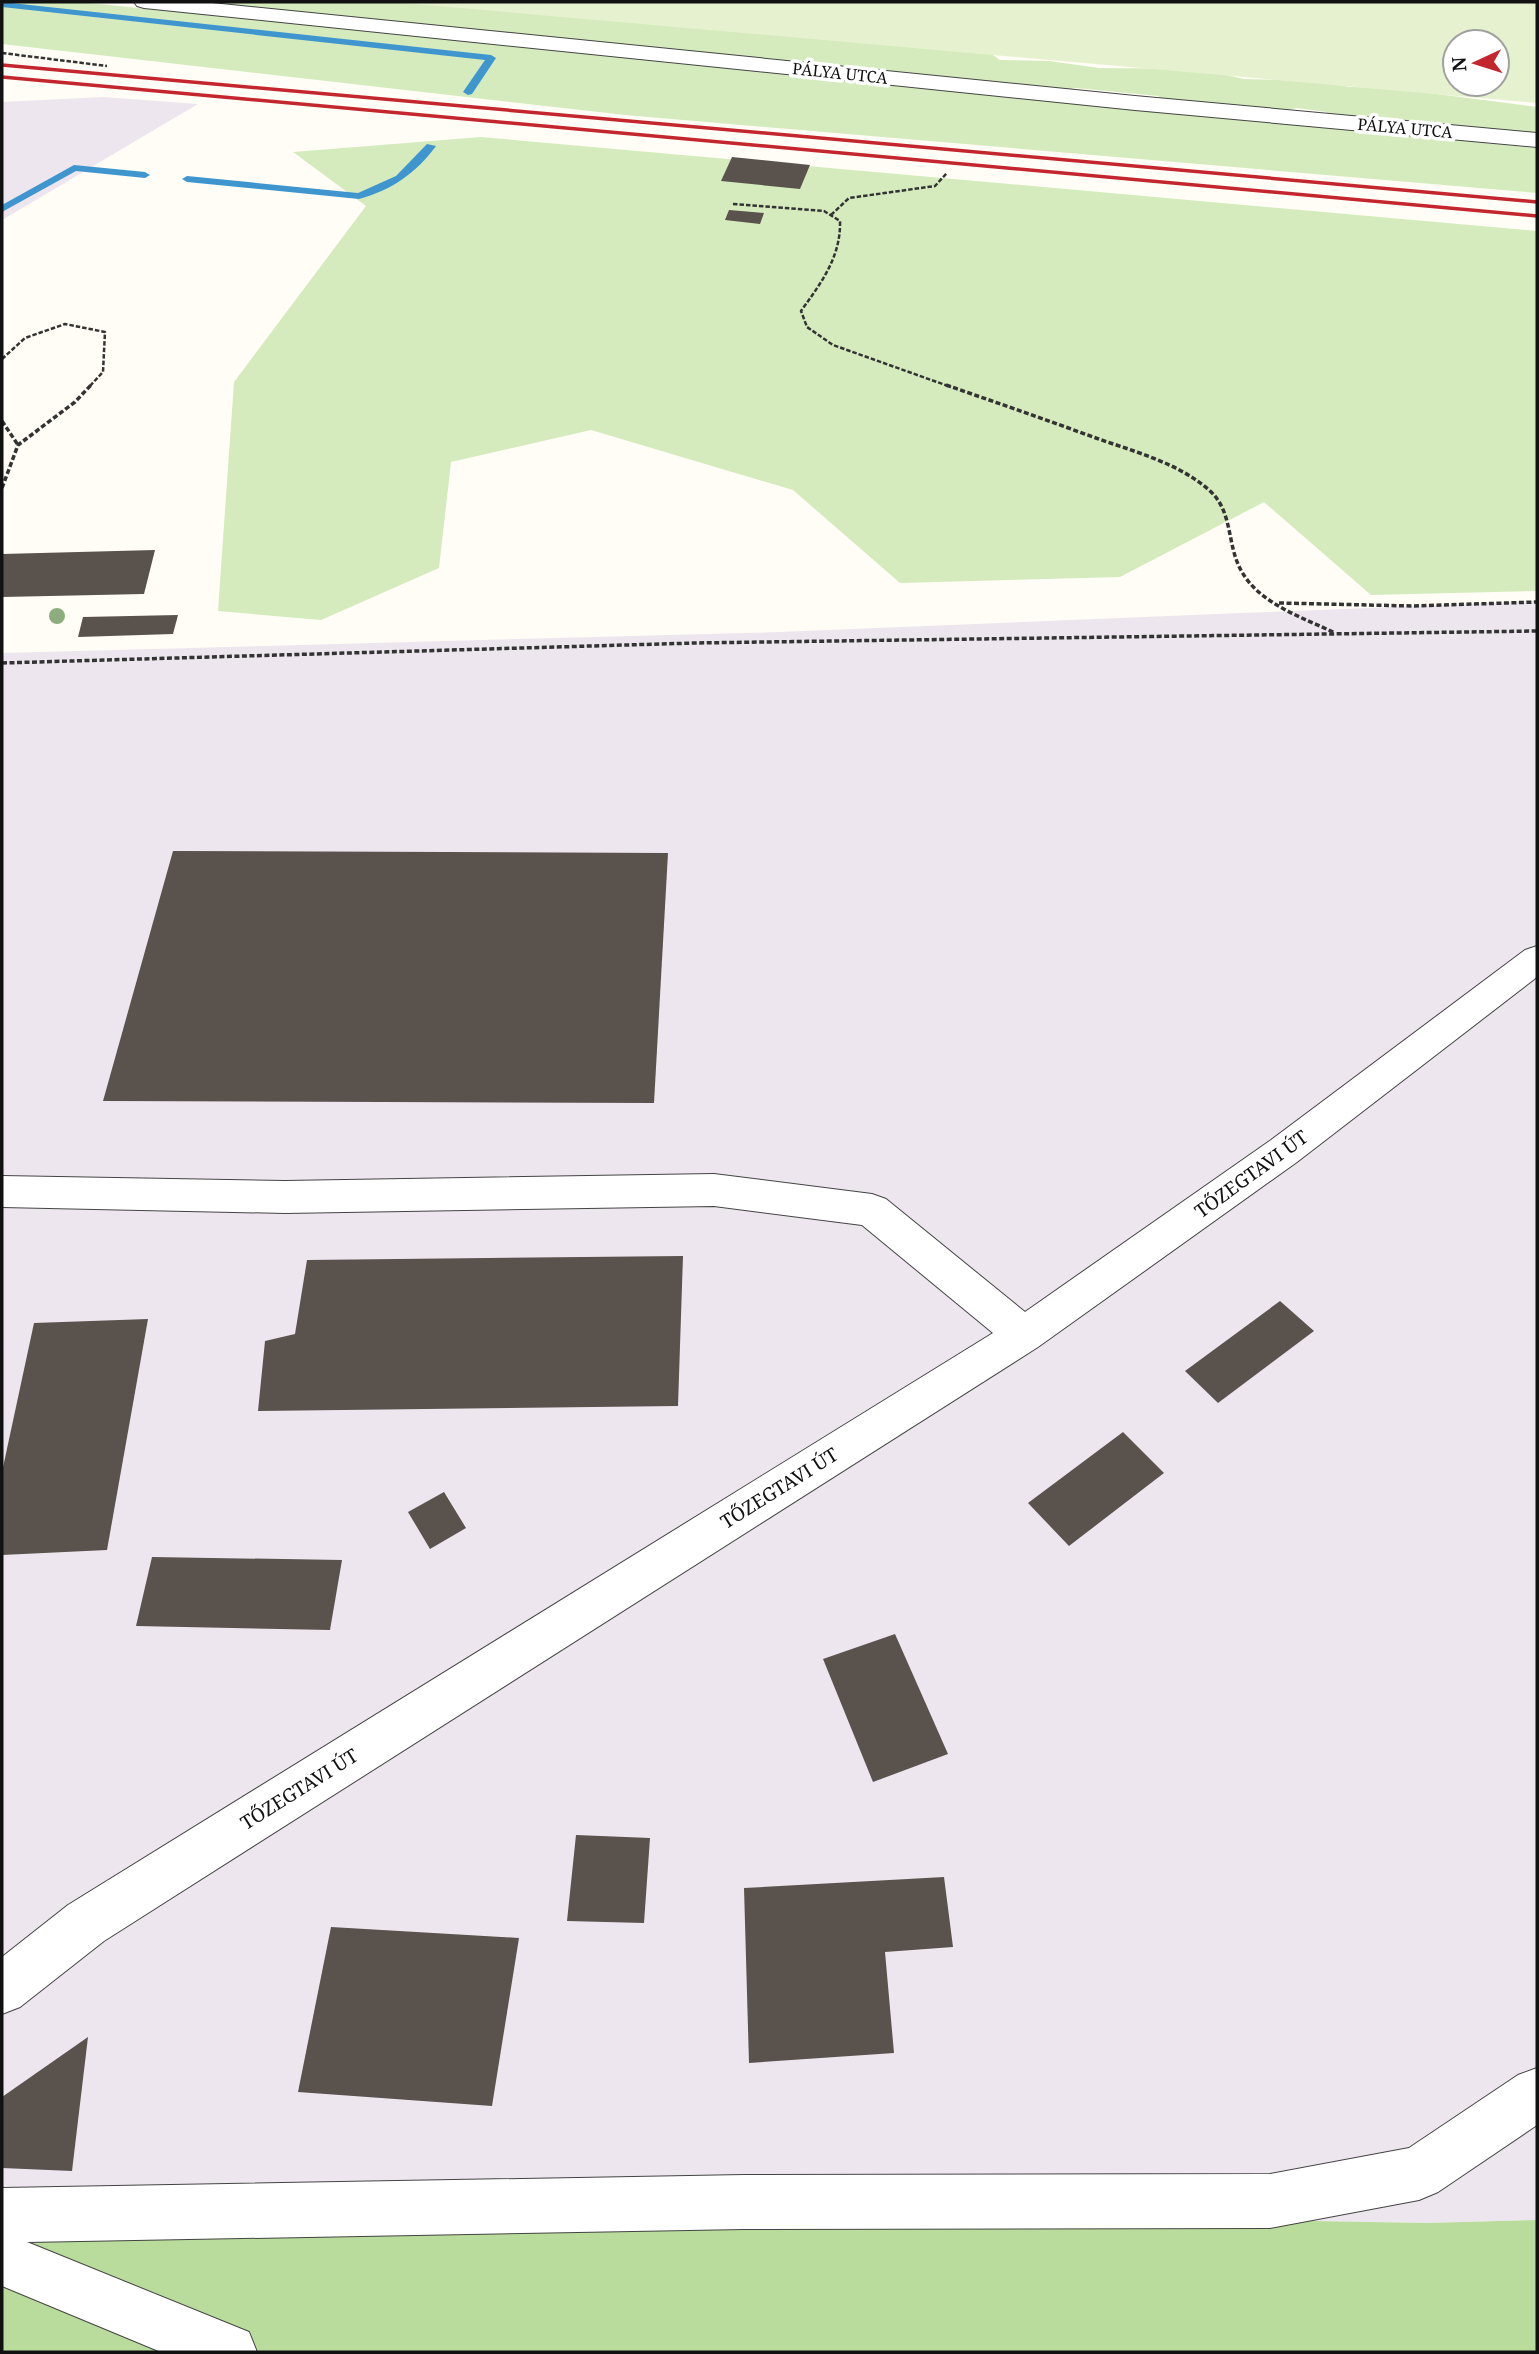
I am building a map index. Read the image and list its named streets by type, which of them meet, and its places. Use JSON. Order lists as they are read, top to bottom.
{
  "streets": {
    "street": ["PÁLYA UTCA", "TŐZEGTAVI ÚT"]
  },
  "north": "left"
}
